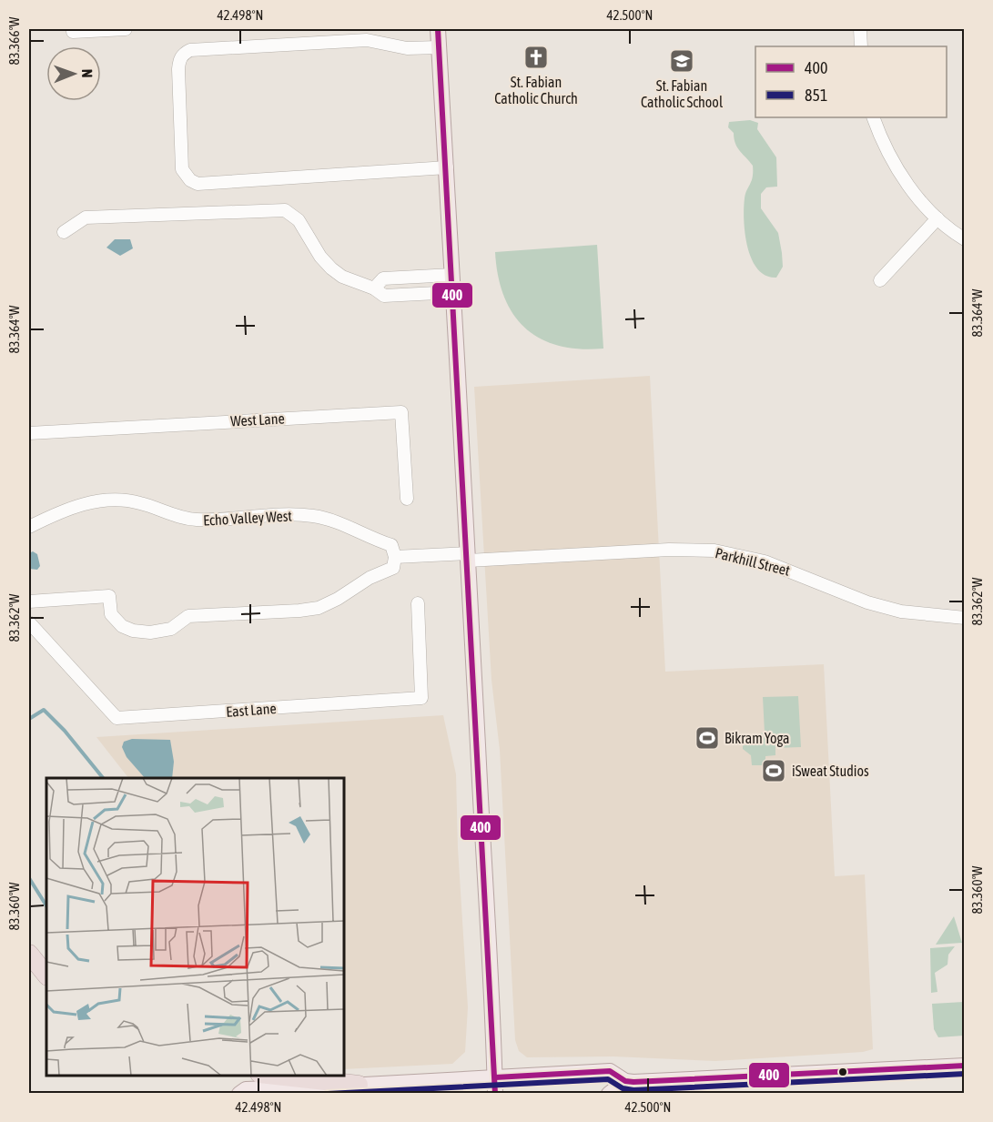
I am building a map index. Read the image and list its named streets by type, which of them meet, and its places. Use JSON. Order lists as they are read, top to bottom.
{
  "streets": {
    "street": [
      "West Lane",
      "Echo Valley West",
      "Parkhill Street",
      "East Lane"
    ]
  },
  "crossings": [
    ["Echo Valley West", "Parkhill Street"]
  ],
  "places": {
    "church": ["St. Fabian Catholic Church"],
    "school or university": ["St. Fabian Catholic School"],
    "sports": ["Bikram Yoga", "iSweat Studios"]
  },
  "lines": ["transit line 400", "transit line 851"],
  "legend": ["400", "851"],
  "north": "right",
  "coordinates": [
    "42.498°N",
    "42.500°N",
    "83.366°W",
    "83.364°W",
    "83.362°W",
    "83.360°W"
  ]
}
